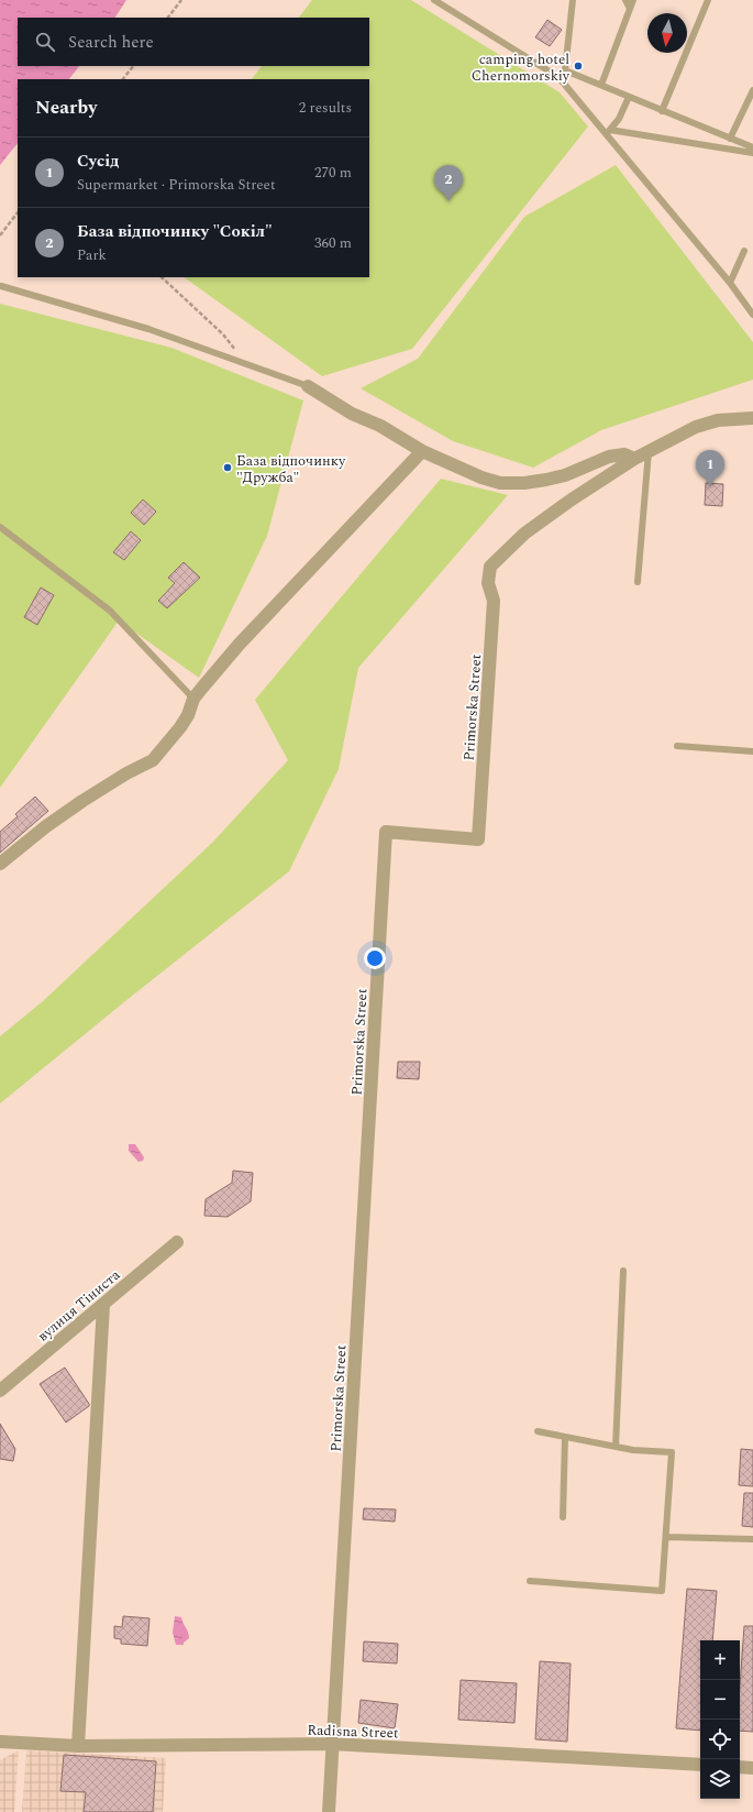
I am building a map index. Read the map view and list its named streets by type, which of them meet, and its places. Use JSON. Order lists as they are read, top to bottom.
{
  "streets": {
    "street": ["Primorska Street", "вулиця Тіниста", "Radisna Street"]
  },
  "crossings": [
    ["Primorska Street", "Radisna Street"]
  ],
  "places": ["camping hotel Chernomorskiy", "База відпочинку \"Дружба\""],
  "north": "bottom",
  "page": {
    "search": "Search here",
    "heading": ["Nearby", "2 results"],
    "list": [
      {
        "mark": "1",
        "name": "Сусід",
        "note": "Supermarket · Primorska Street",
        "value": "270 m"
      },
      {
        "mark": "2",
        "name": "База відпочинку \"Сокіл\"",
        "note": "Park",
        "value": "360 m"
      }
    ],
    "pins": ["2", "1"],
    "map_buttons": ["+", "−"]
  }
}
